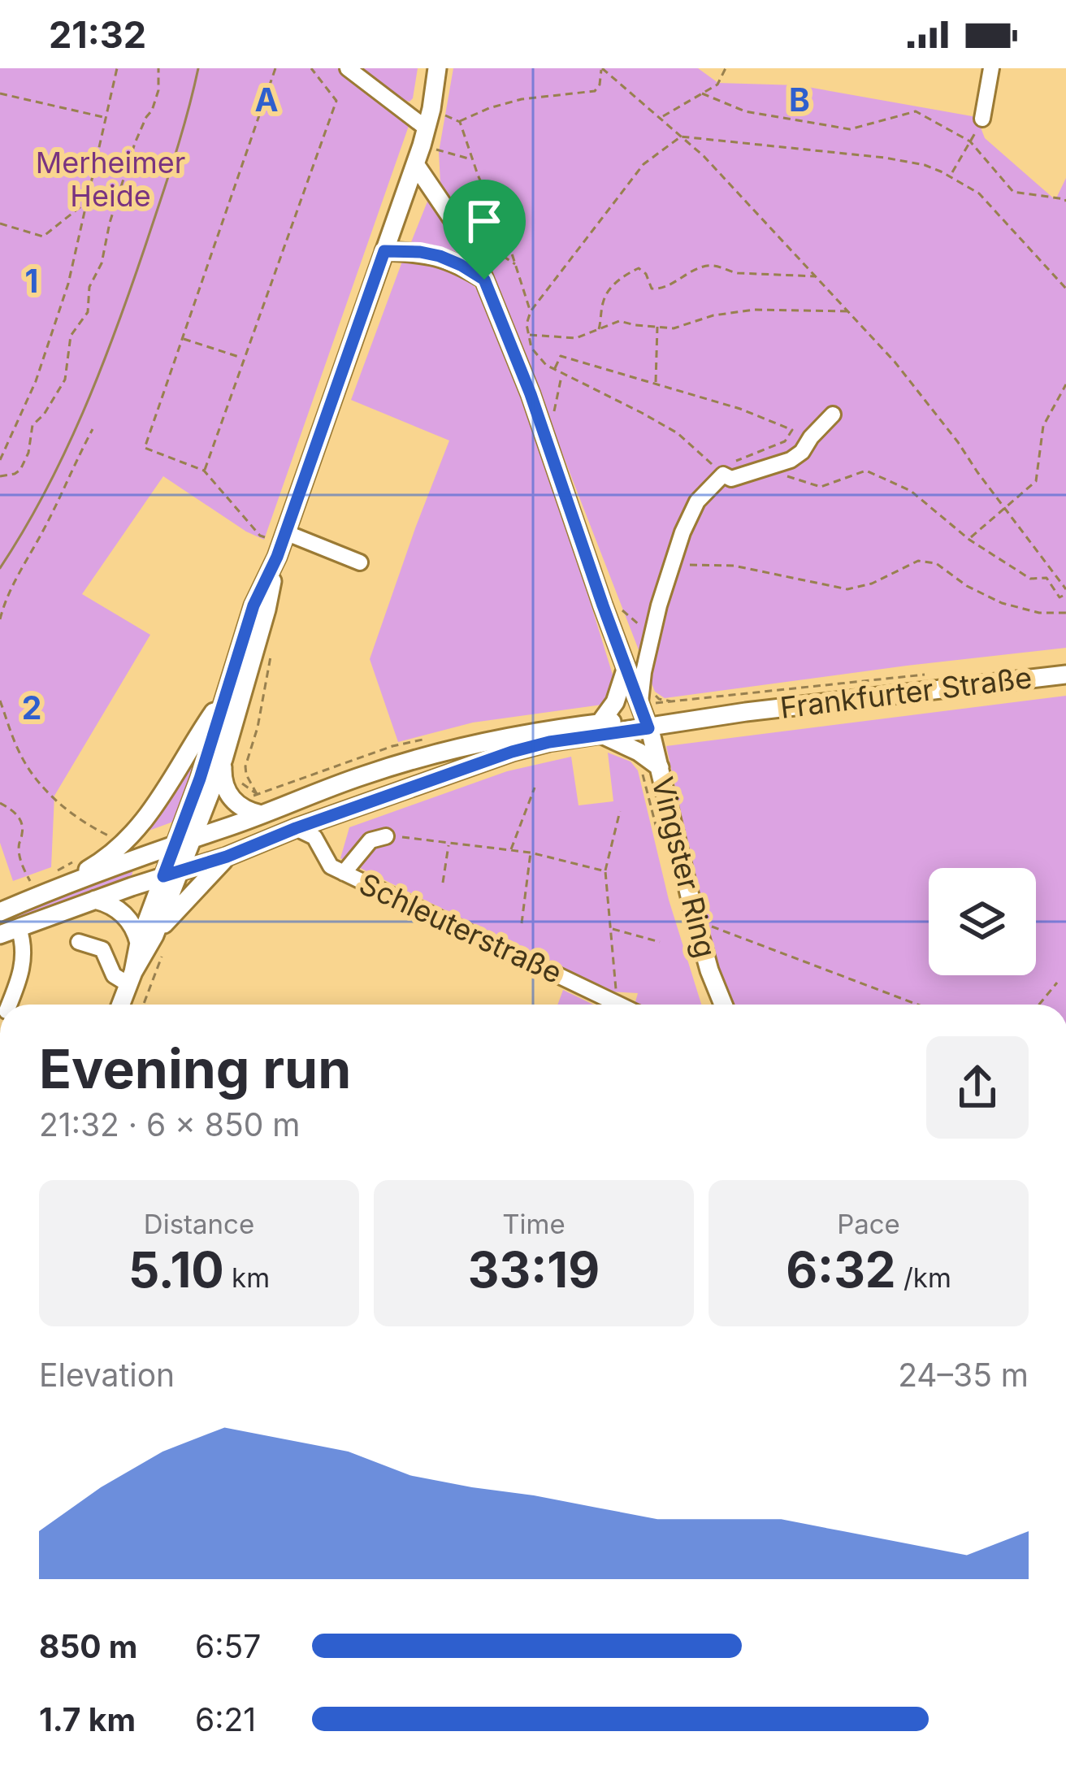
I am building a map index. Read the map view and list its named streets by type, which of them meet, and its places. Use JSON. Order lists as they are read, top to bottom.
{
  "streets": {
    "main road": ["Frankfurter Straße", "Vingster Ring"],
    "street": ["Schleuterstraße"]
  },
  "crossings": [
    ["Frankfurter Straße", "Vingster Ring"],
    ["Frankfurter Straße", "Schleuterstraße"]
  ],
  "parks": ["Merheimer Heide"],
  "page": {
    "status": "21:32",
    "heading": ["Evening run", "21:32 · 6 × 850 m"],
    "stats": [
      ["Distance", "5.10 km"],
      ["Time", "33:19"],
      ["Pace", "6:32 /km"]
    ],
    "chart": ["Elevation", "24–35 m"],
    "list": [
      {
        "name": "850 m",
        "note": "6:57"
      },
      {
        "name": "1.7 km",
        "note": "6:21"
      }
    ]
  },
  "grid": {
    "columns": ["A", "B"],
    "rows": ["1", "2"]
  }
}
